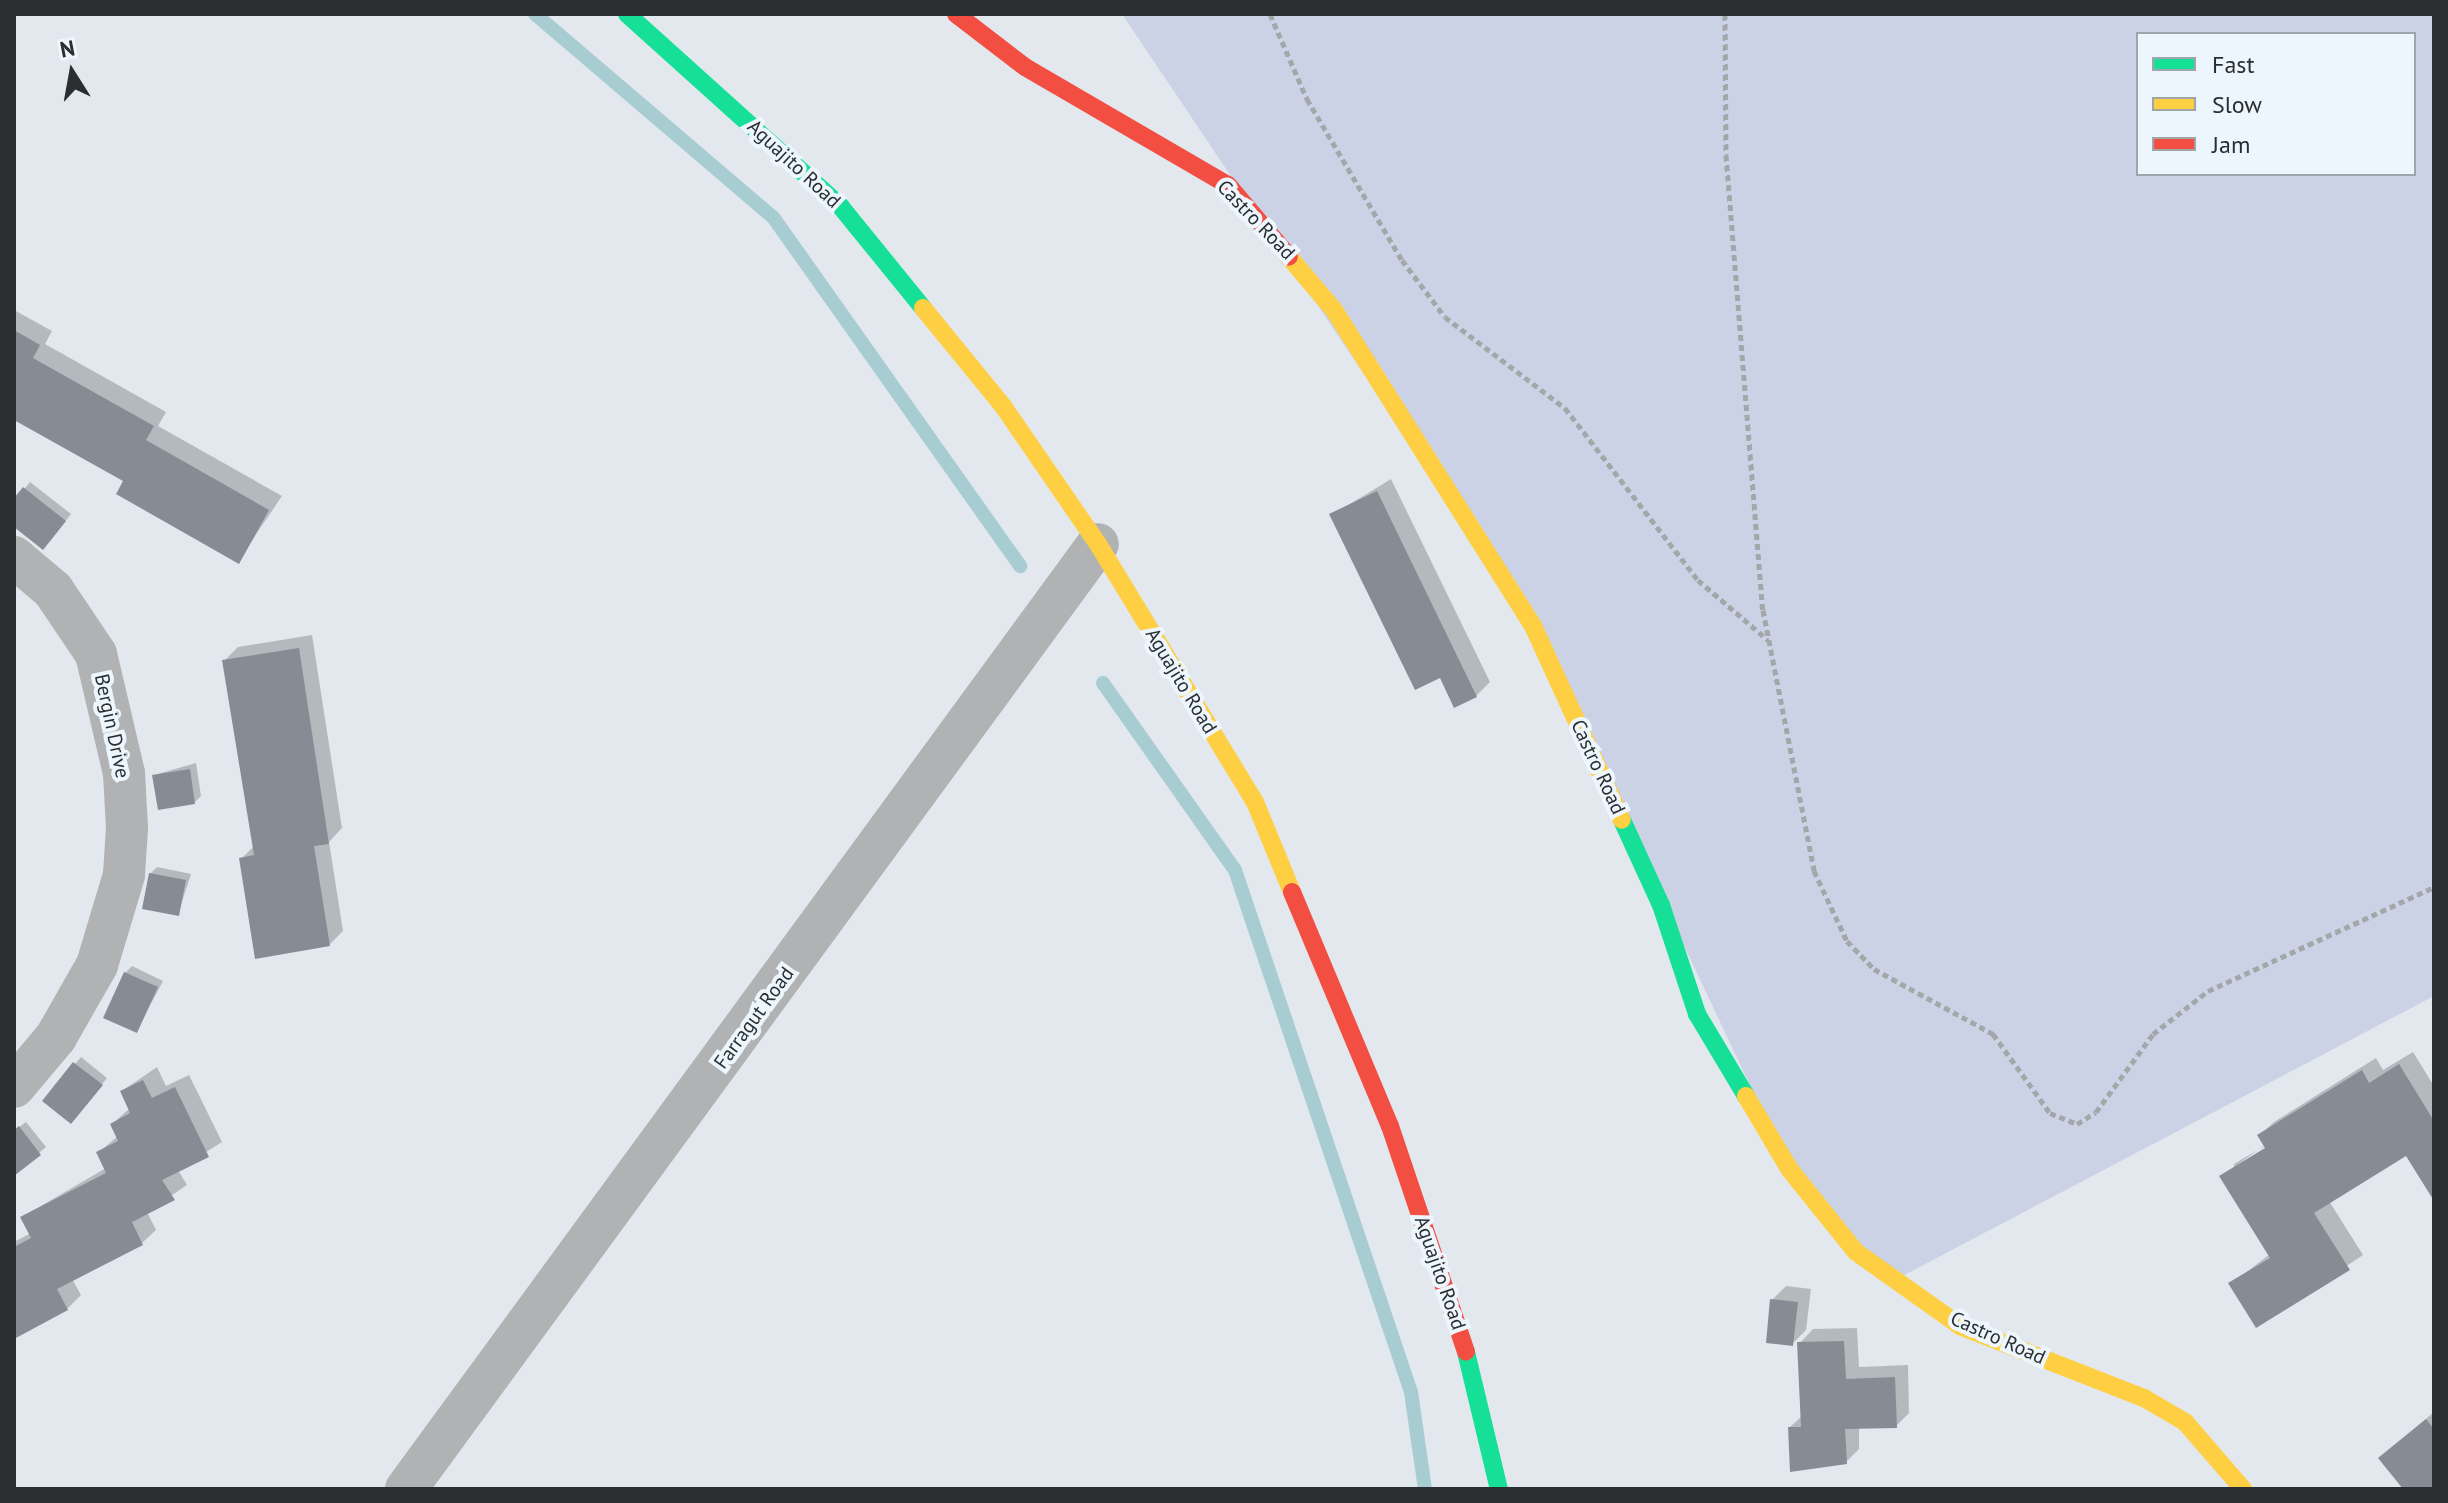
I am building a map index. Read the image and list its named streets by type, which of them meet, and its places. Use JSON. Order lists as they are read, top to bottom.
{
  "streets": {
    "street": [
      "Aguajito Road",
      "Castro Road",
      "Bergin Drive",
      "Farragut Road"
    ]
  },
  "crossings": [
    ["Aguajito Road", "Farragut Road"]
  ],
  "legend": ["Fast", "Slow", "Jam"],
  "north": "top"
}
